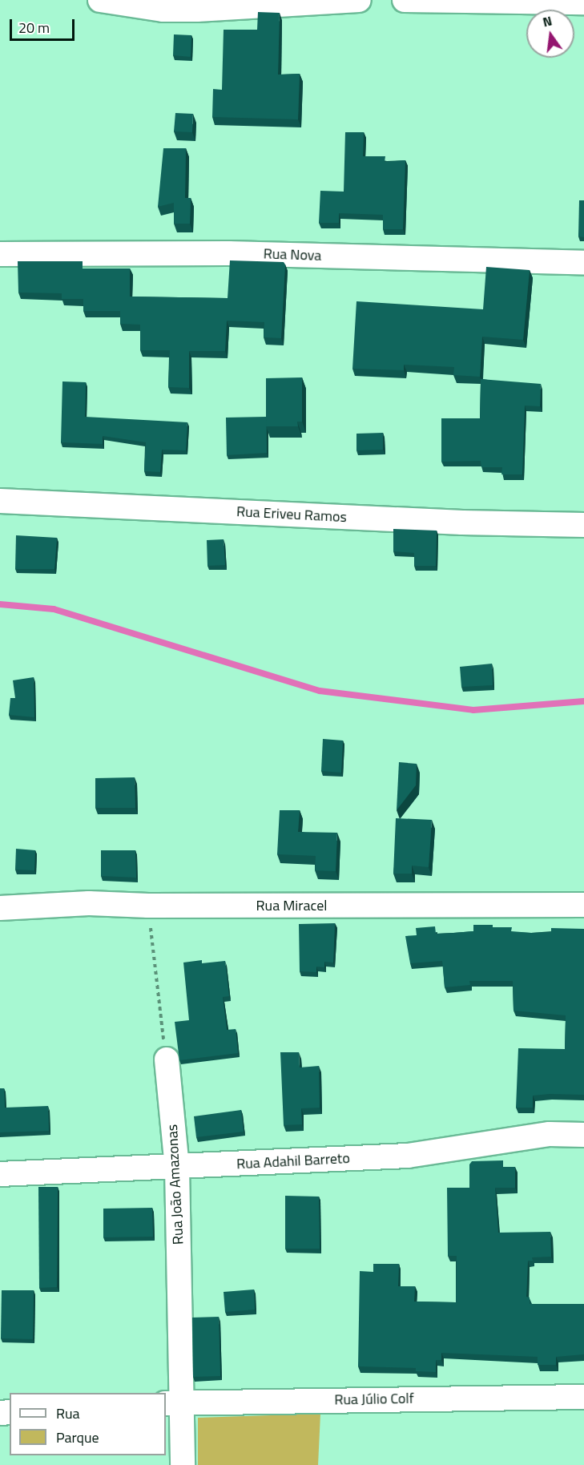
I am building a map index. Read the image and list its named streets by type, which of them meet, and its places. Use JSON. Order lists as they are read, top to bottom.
{
  "streets": {
    "street": [
      "Rua Nova",
      "Rua Eriveu Ramos",
      "Rua Miracel",
      "Rua Adahil Barreto",
      "Rua João Amazonas",
      "Rua Júlio Colf"
    ]
  },
  "crossings": [
    ["Rua Adahil Barreto", "Rua João Amazonas"],
    ["Rua João Amazonas", "Rua Júlio Colf"]
  ],
  "legend": ["Rua", "Parque"],
  "scale_bar": "20 m",
  "north": "top"
}
